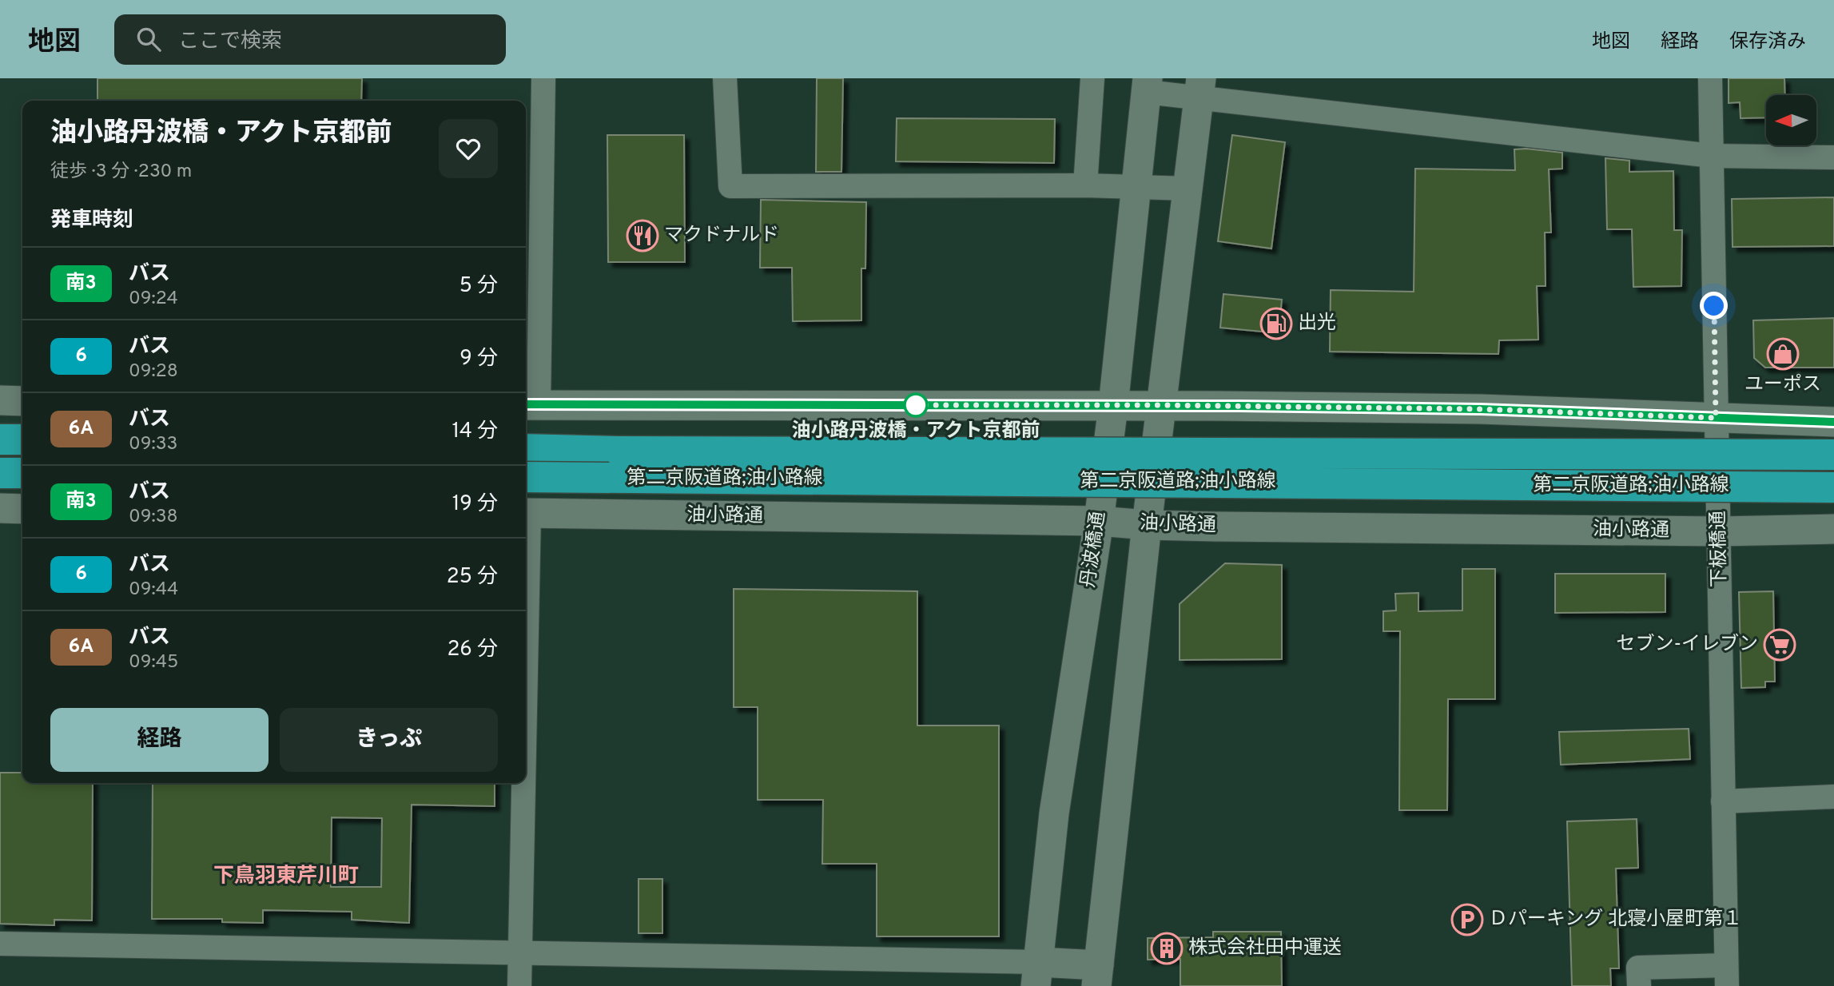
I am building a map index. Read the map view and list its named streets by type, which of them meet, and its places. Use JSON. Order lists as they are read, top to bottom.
{
  "streets": {
    "highway": ["第二京阪道路;油小路線"],
    "street": ["油小路通", "下板橋通", "丹波橋通"]
  },
  "crossings": [
    ["油小路通", "下板橋通"],
    ["油小路通", "丹波橋通"]
  ],
  "districts": ["下鳥羽東芹川町"],
  "places": {
    "restaurant": ["マクドナルド"],
    "fuel station": ["出光"],
    "shop": ["ユーポス"],
    "other": ["油小路丹波橋・アクト京都前"],
    "supermarket": ["セブン-イレブン"],
    "parking": ["Ｄパーキング 北寝小屋町第１"],
    "building": ["株式会社田中運送"]
  },
  "lines": ["bus line 南3"],
  "north": "left",
  "page": {
    "header": "地図",
    "search": "ここで検索",
    "nav": ["地図", "経路", "保存済み"],
    "heading": [
      ["油小路丹波橋・アクト京都前", "徒歩 · 3 分 · 230 m"],
      "発車時刻"
    ],
    "list": [
      {
        "mark": "南3",
        "name": "バス",
        "note": "09:24",
        "value": "5 分"
      },
      {
        "mark": "6",
        "name": "バス",
        "note": "09:28",
        "value": "9 分"
      },
      {
        "mark": "6A",
        "name": "バス",
        "note": "09:33",
        "value": "14 分"
      },
      {
        "mark": "南3",
        "name": "バス",
        "note": "09:38",
        "value": "19 分"
      },
      {
        "mark": "6",
        "name": "バス",
        "note": "09:44",
        "value": "25 分"
      },
      {
        "mark": "6A",
        "name": "バス",
        "note": "09:45",
        "value": "26 分"
      }
    ],
    "buttons": ["経路", "きっぷ"]
  }
}
